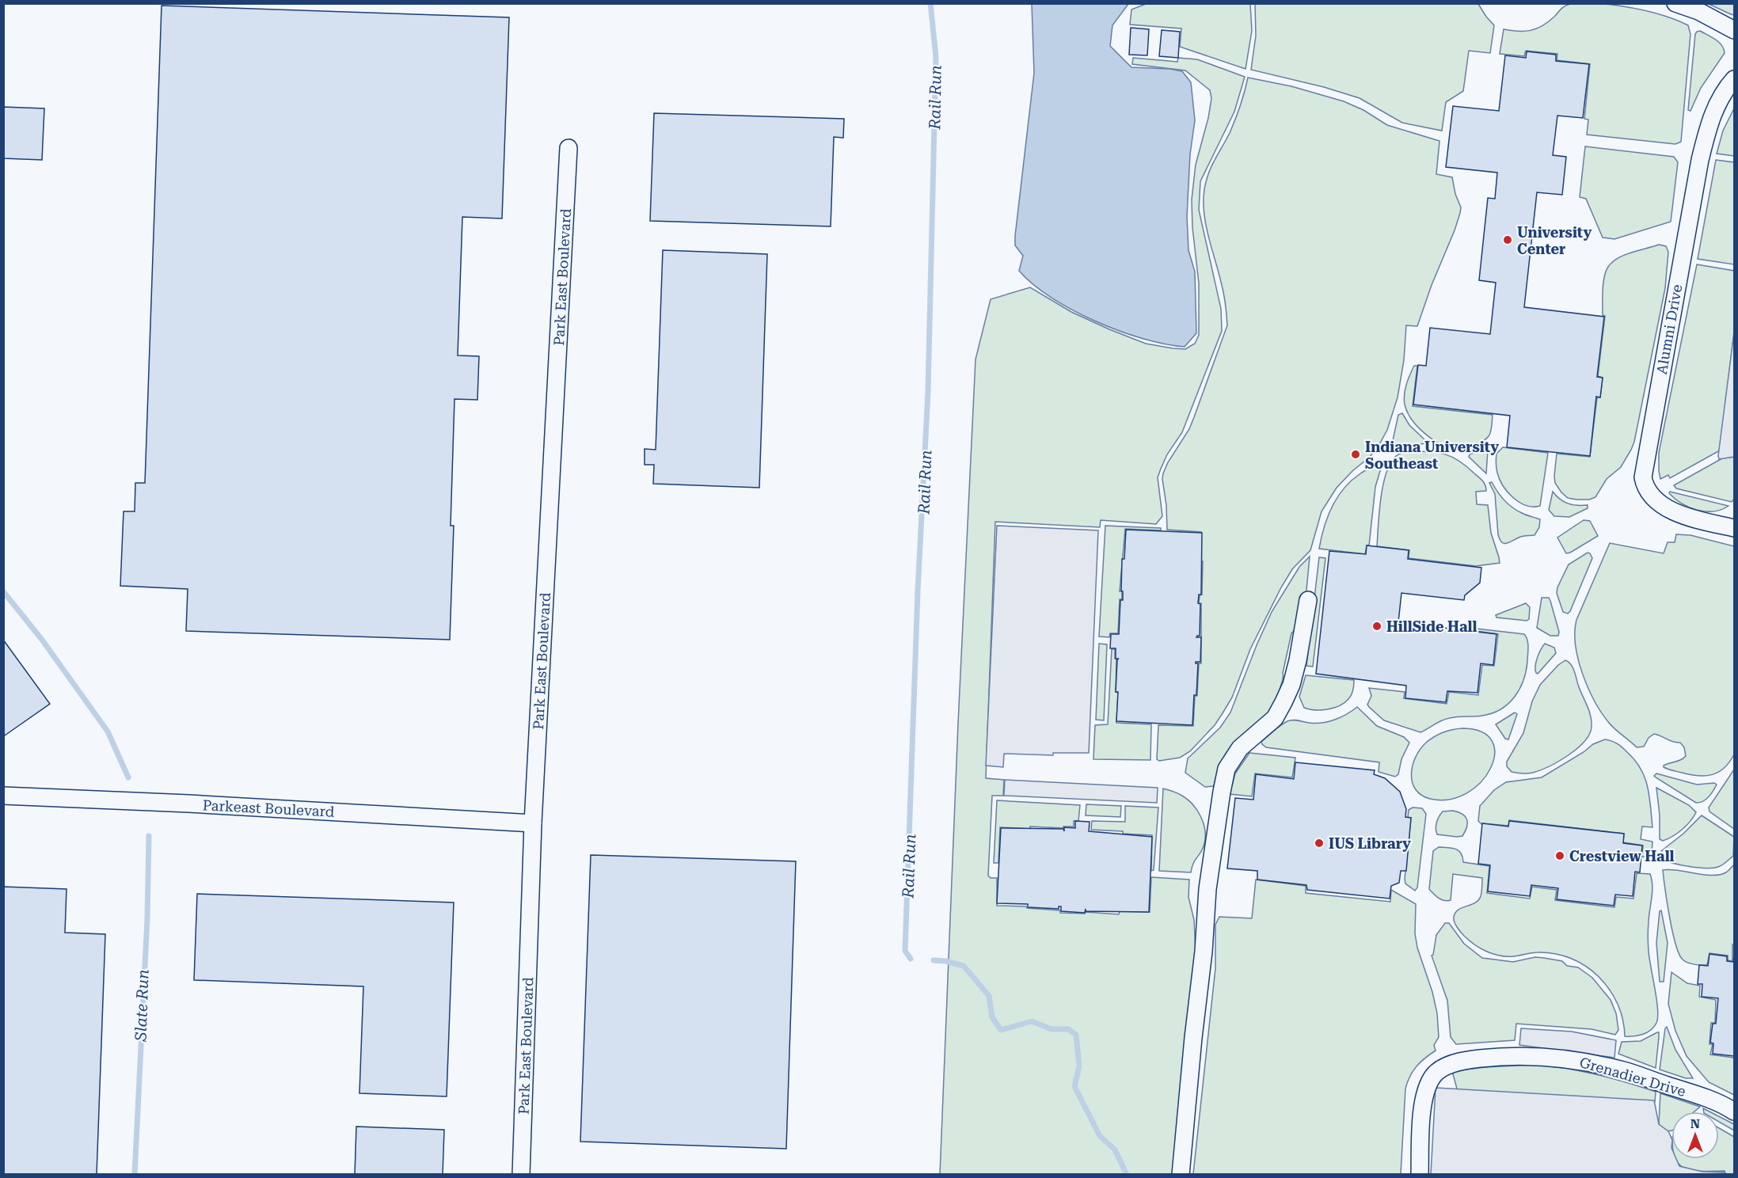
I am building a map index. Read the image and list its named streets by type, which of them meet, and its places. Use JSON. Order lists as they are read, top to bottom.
{
  "streets": {
    "street": [
      "Park East Boulevard",
      "Alumni Drive",
      "Parkeast Boulevard",
      "Grenadier Drive"
    ]
  },
  "crossings": [
    ["Park East Boulevard", "Parkeast Boulevard"]
  ],
  "water": ["Rail Run", "Slate Run"],
  "places": [
    "University Center",
    "Indiana University Southeast",
    "HillSide Hall",
    "IUS Library",
    "Crestview Hall"
  ],
  "north": "top"
}
